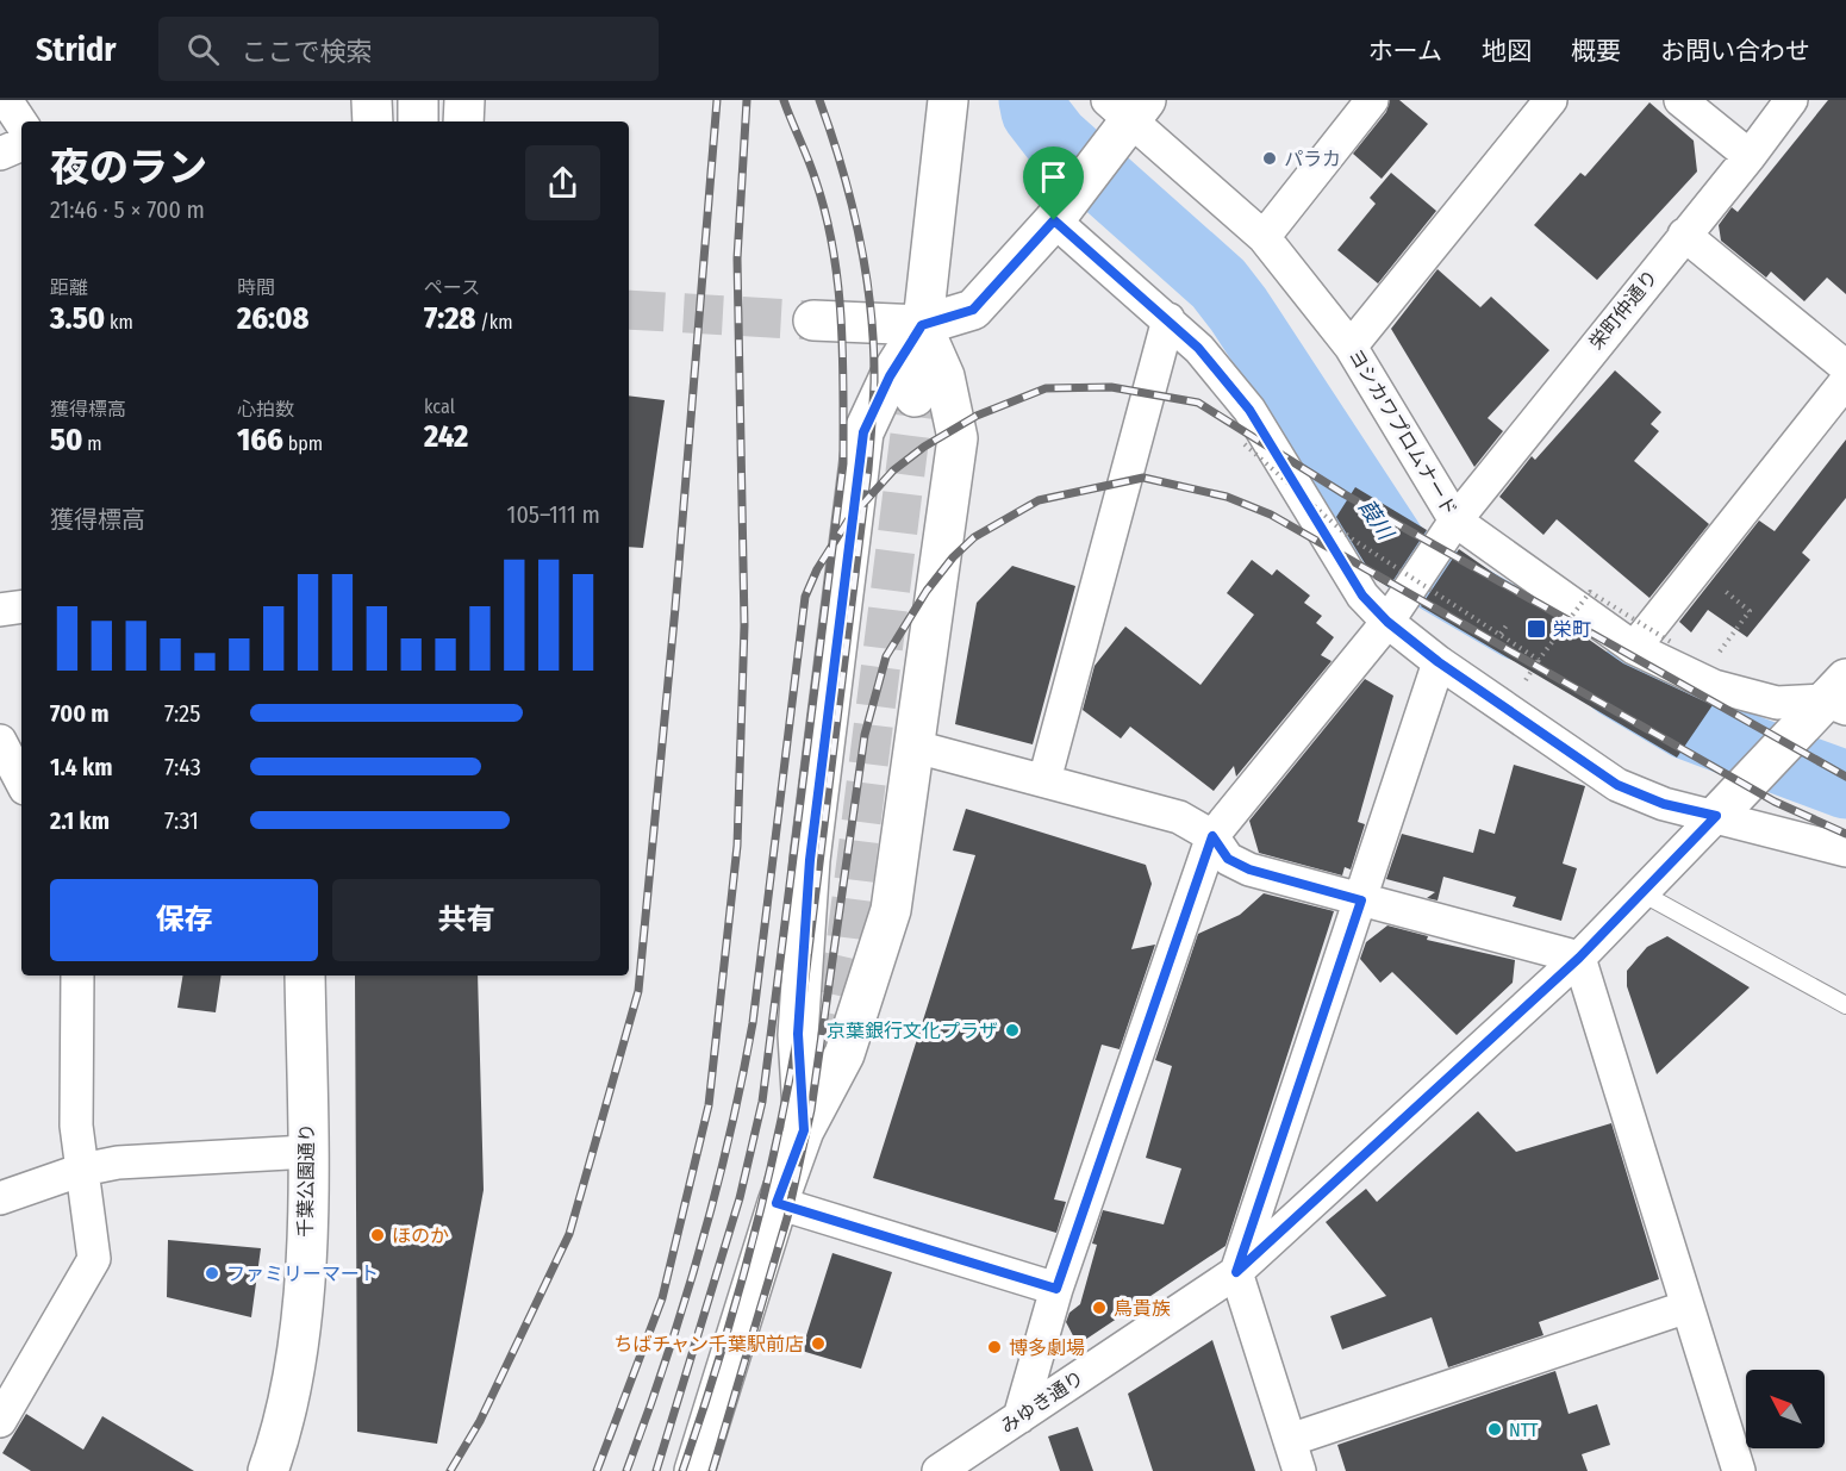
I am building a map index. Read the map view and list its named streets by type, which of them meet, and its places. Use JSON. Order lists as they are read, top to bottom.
{
  "streets": {
    "street": [
      "栄町仲通り",
      "ヨシカワプロムナード",
      "千葉公園通り",
      "みゆき通り"
    ]
  },
  "crossings": [
    ["栄町仲通り", "ヨシカワプロムナード"]
  ],
  "water": ["葭川"],
  "places": {
    "other": [
      "パラカ",
      "京葉銀行文化プラザ",
      "ほのか",
      "ファミリーマート",
      "鳥貴族",
      "ちばチャン千葉駅前店",
      "博多劇場",
      "NTT"
    ],
    "transit": ["栄町"]
  },
  "north": "top left",
  "page": {
    "header": "Stridr",
    "search": "ここで検索",
    "nav": [
      "ホーム",
      "地図",
      "概要",
      "お問い合わせ"
    ],
    "heading": ["夜のラン", "21:46 · 5 × 700 m"],
    "stats": [
      ["距離", "3.50 km"],
      ["時間", "26:08"],
      ["ペース", "7:28 /km"],
      ["獲得標高", "50 m"],
      ["心拍数", "166 bpm"],
      ["kcal", "242"]
    ],
    "chart": ["獲得標高", "105–111 m"],
    "list": [
      {
        "name": "700 m",
        "note": "7:25"
      },
      {
        "name": "1.4 km",
        "note": "7:43"
      },
      {
        "name": "2.1 km",
        "note": "7:31"
      }
    ],
    "buttons": ["保存", "共有"]
  }
}
